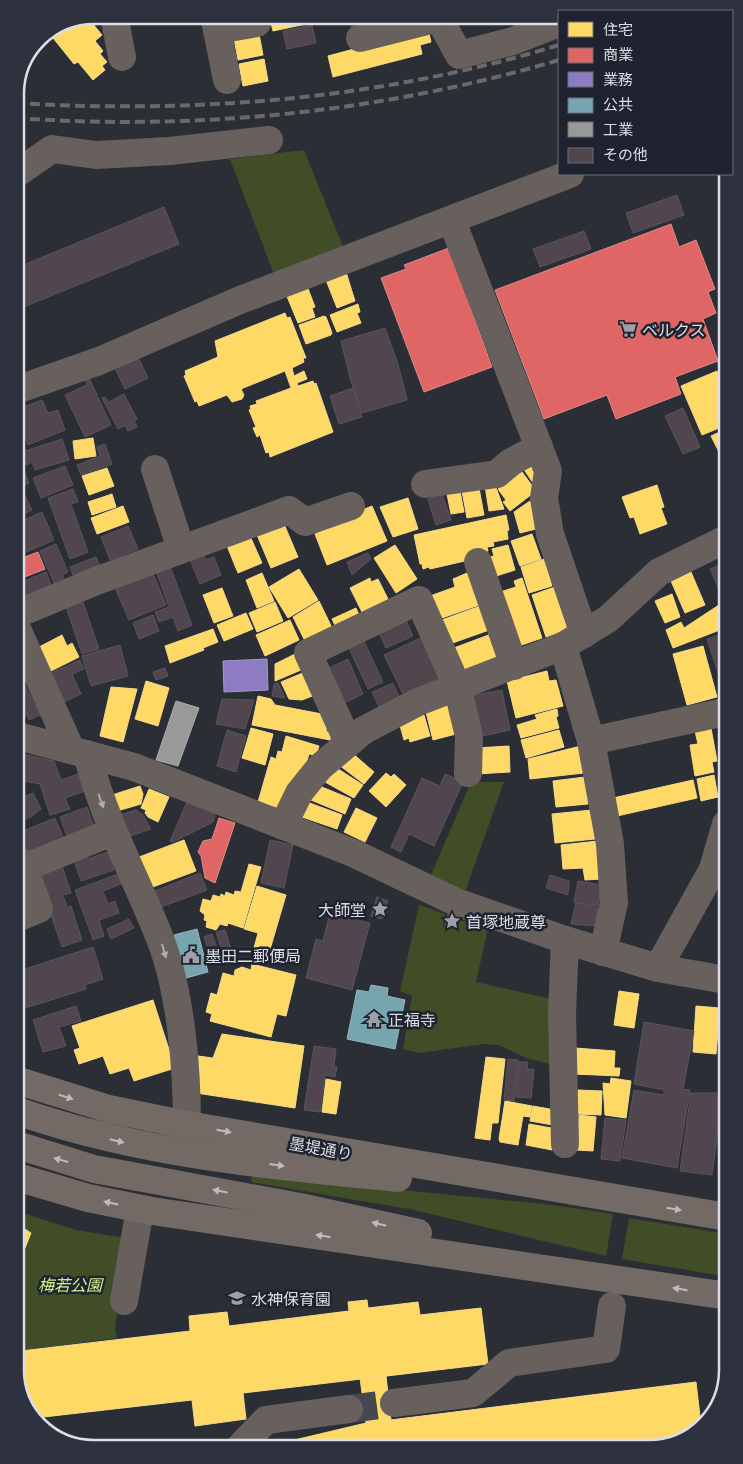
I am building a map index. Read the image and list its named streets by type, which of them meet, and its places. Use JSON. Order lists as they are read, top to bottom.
{
  "streets": {
    "main road": ["墨堤通り"]
  },
  "parks": ["梅若公園"],
  "places": {
    "supermarket": ["ベルクス"],
    "place": ["大師堂", "首塚地蔵尊"],
    "public building": ["墨田二郵便局"],
    "temple": ["正福寺"],
    "school or university": ["水神保育園"]
  },
  "legend": [
    "住宅",
    "商業",
    "業務",
    "公共",
    "工業",
    "その他"
  ]
}
